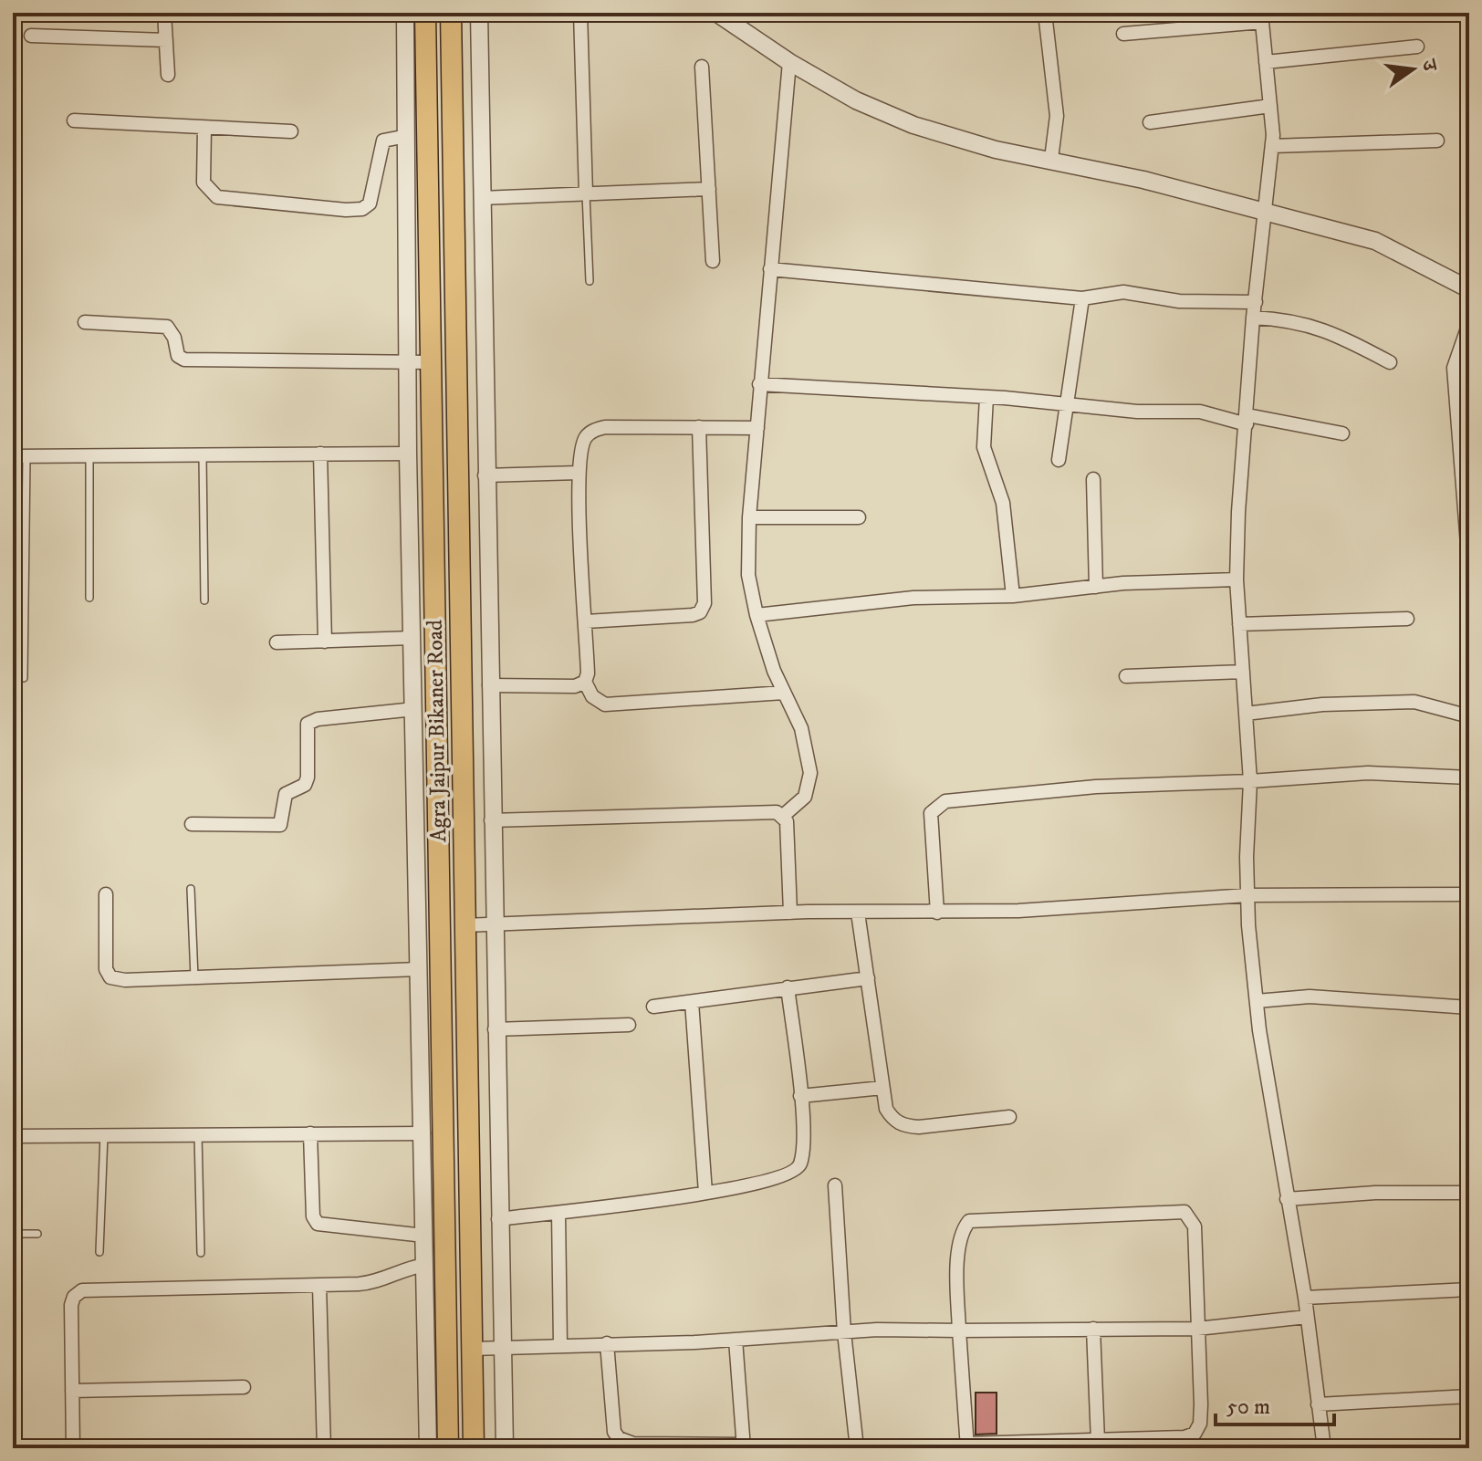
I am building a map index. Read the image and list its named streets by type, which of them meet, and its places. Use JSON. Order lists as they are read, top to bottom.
{
  "streets": {
    "highway": ["Agra Jaipur Bikaner Road"]
  },
  "scale_bar": "50 m",
  "north": "right"
}
